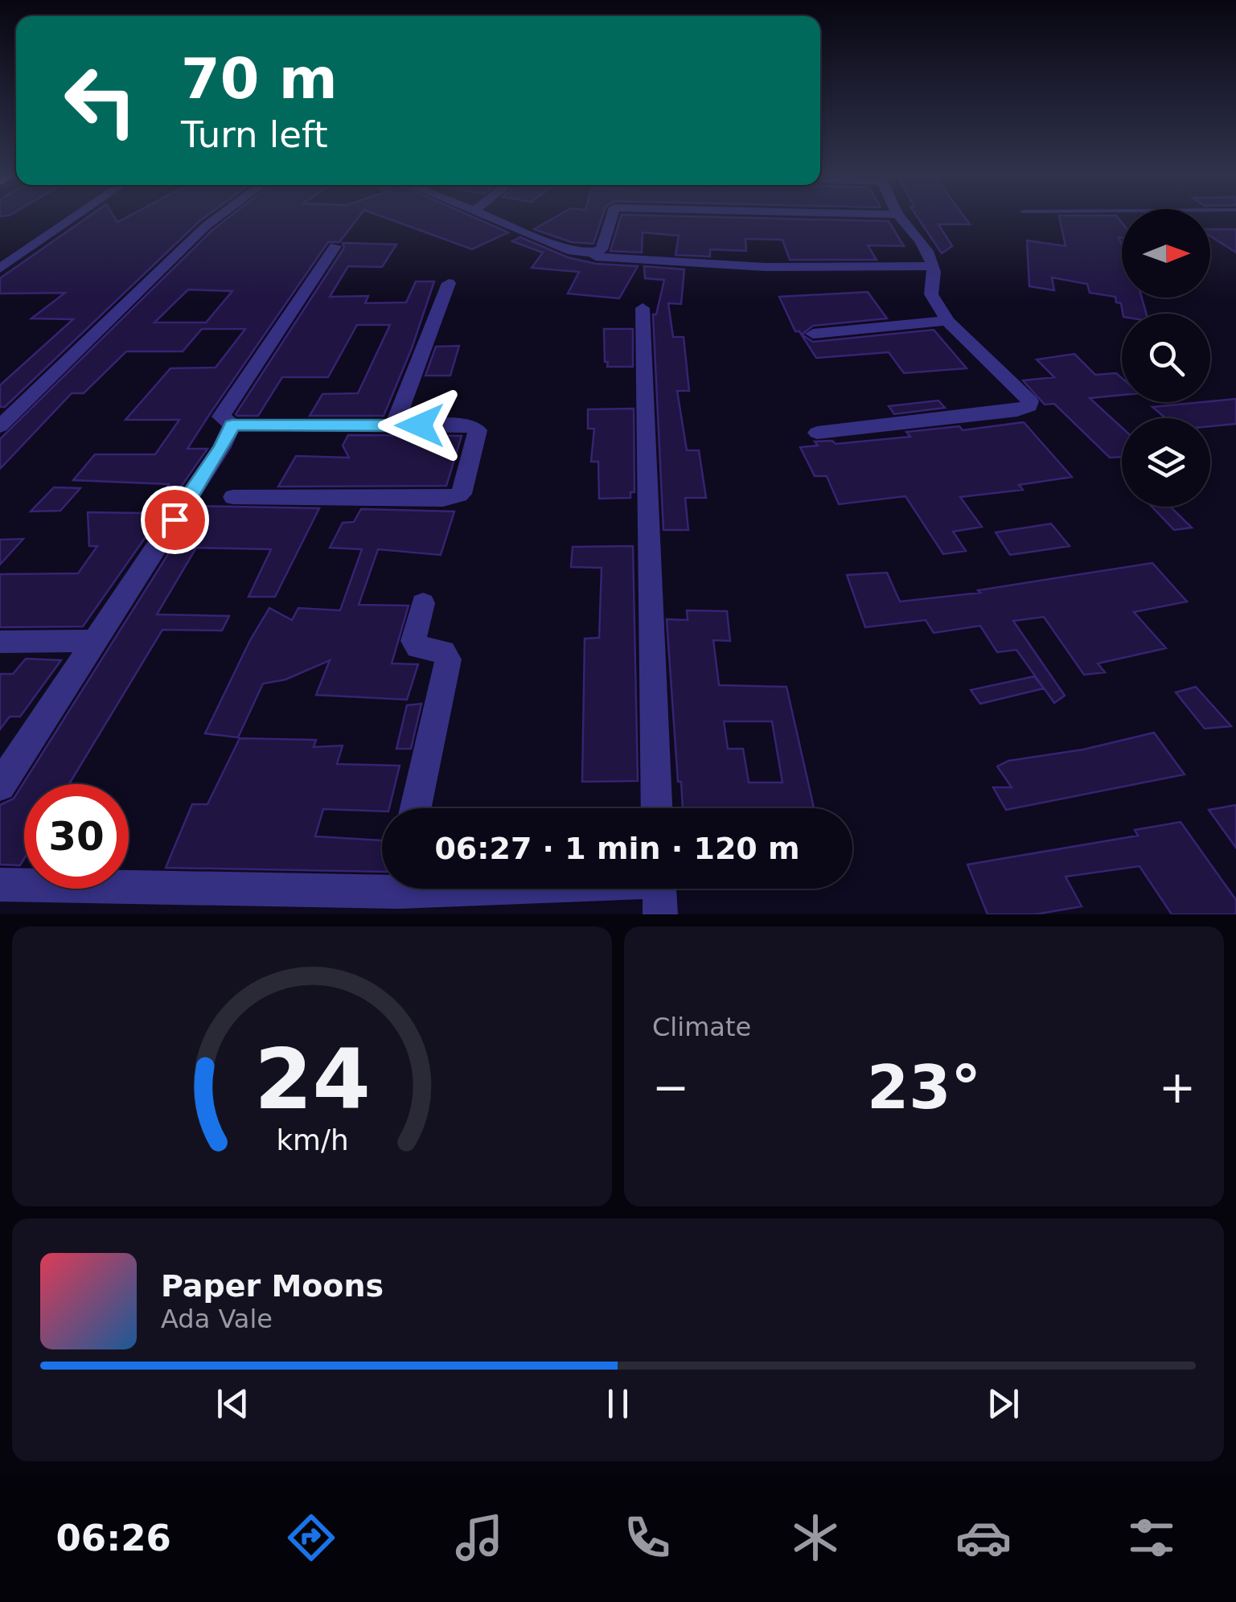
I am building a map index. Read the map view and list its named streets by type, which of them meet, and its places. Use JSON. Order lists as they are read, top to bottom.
{
  "north": "right",
  "page": {
    "turn": ["70 m", "Turn left"],
    "limit": "30",
    "trip": "06:27 · 1 min · 120 m",
    "tile": "Climate",
    "heat": ["−", "23°", "+"],
    "song": ["Paper Moons", "Ada Vale"],
    "tabs": "06:26",
    "gauge": ["24", "km/h"]
  }
}
